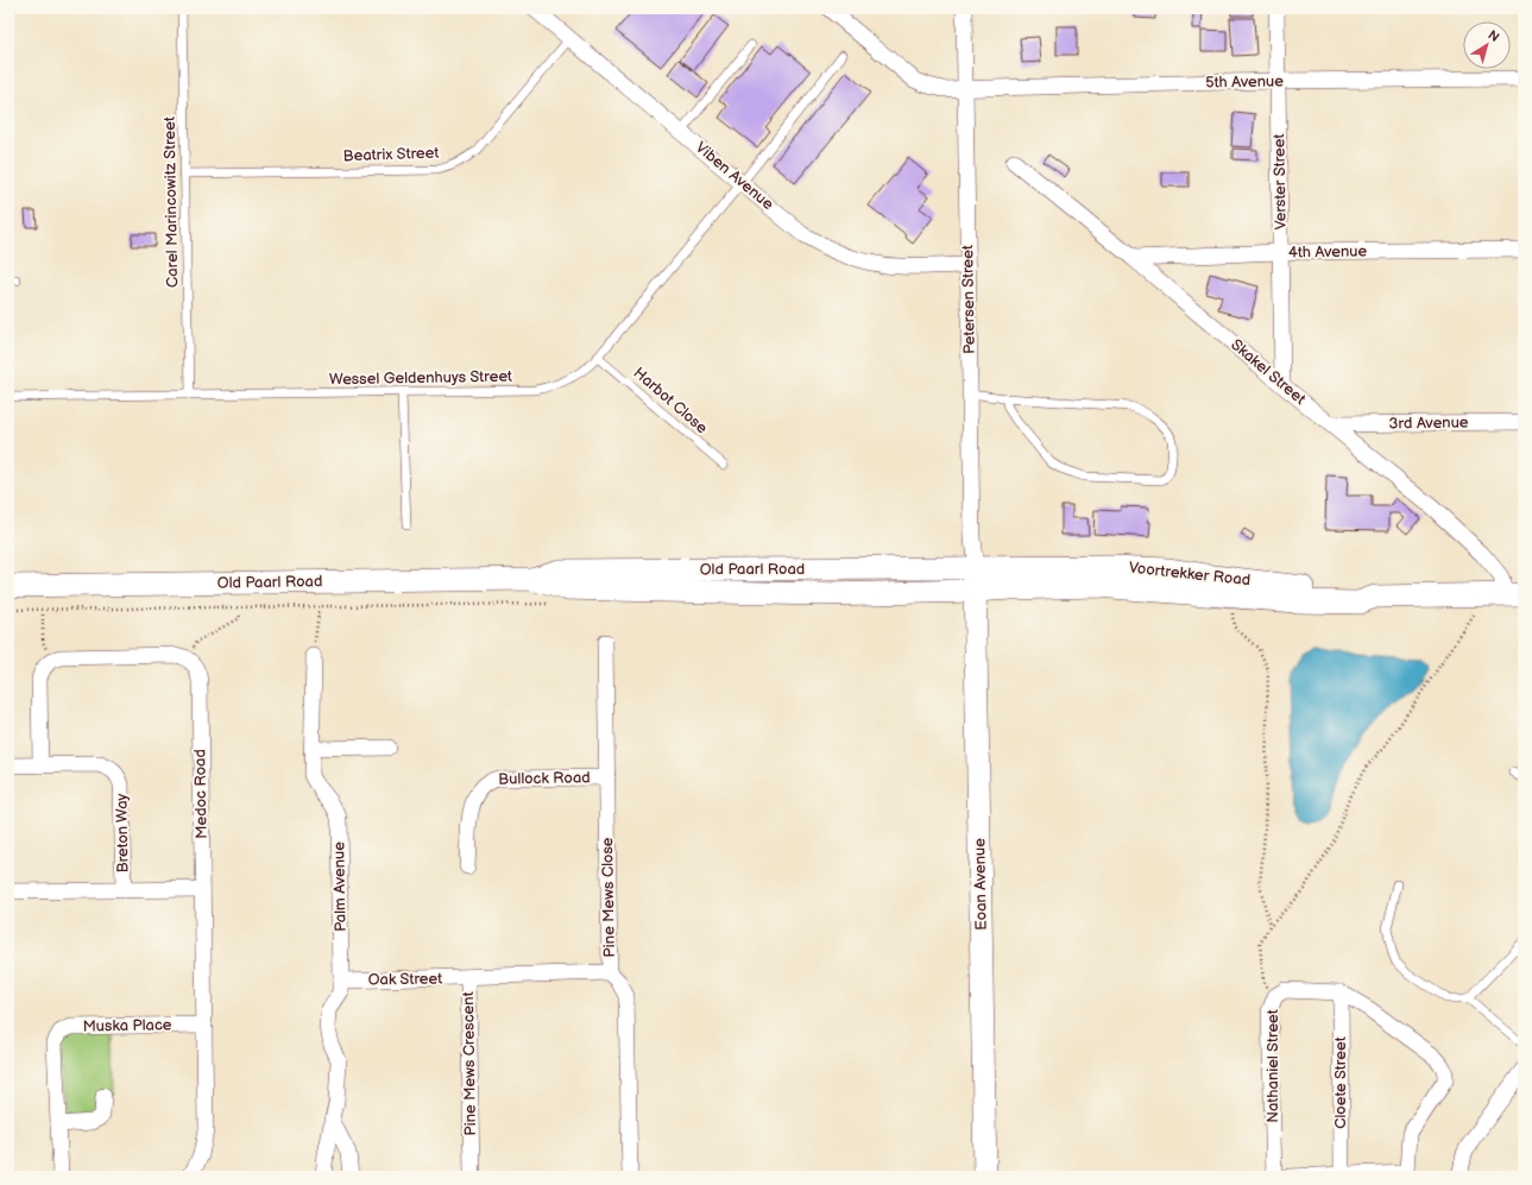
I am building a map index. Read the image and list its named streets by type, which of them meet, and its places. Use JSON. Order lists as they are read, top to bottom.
{
  "streets": {
    "main road": [
      "Petersen Street",
      "Old Paarl Road",
      "Voortrekker Road",
      "Eoan Avenue"
    ],
    "street": [
      "5th Avenue",
      "Viben Avenue",
      "Verster Street",
      "4th Avenue",
      "Skakel Street",
      "3rd Avenue",
      "Bullock Road",
      "Medoc Road",
      "Breton Way",
      "Palm Avenue",
      "Pine Mews Close",
      "Oak Street",
      "Muska Place",
      "Pine Mews Crescent",
      "Nathaniel Street",
      "Cloete Street"
    ],
    "lane": [
      "Beatrix Street",
      "Carel Marincowitz Street",
      "Wessel Geldenhuys Street",
      "Harbot Close"
    ]
  },
  "crossings": [
    ["5th Avenue", "Verster Street"],
    ["5th Avenue", "Petersen Street"],
    ["Beatrix Street", "Viben Avenue"],
    ["Beatrix Street", "Carel Marincowitz Street"],
    ["Viben Avenue", "Petersen Street"],
    ["Viben Avenue", "Wessel Geldenhuys Street"],
    ["Verster Street", "4th Avenue"],
    ["Verster Street", "Skakel Street"],
    ["Carel Marincowitz Street", "Wessel Geldenhuys Street"],
    ["4th Avenue", "Skakel Street"],
    ["Petersen Street", "Old Paarl Road"],
    ["Petersen Street", "Voortrekker Road"],
    ["Petersen Street", "Eoan Avenue"],
    ["Skakel Street", "3rd Avenue"],
    ["Skakel Street", "Voortrekker Road"],
    ["Wessel Geldenhuys Street", "Harbot Close"],
    ["Old Paarl Road", "Voortrekker Road"],
    ["Old Paarl Road", "Eoan Avenue"],
    ["Voortrekker Road", "Eoan Avenue"],
    ["Bullock Road", "Pine Mews Close"],
    ["Medoc Road", "Muska Place"],
    ["Palm Avenue", "Oak Street"],
    ["Pine Mews Close", "Pine Mews Crescent"],
    ["Oak Street", "Pine Mews Crescent"],
    ["Nathaniel Street", "Cloete Street"]
  ],
  "north": "top right"
}
